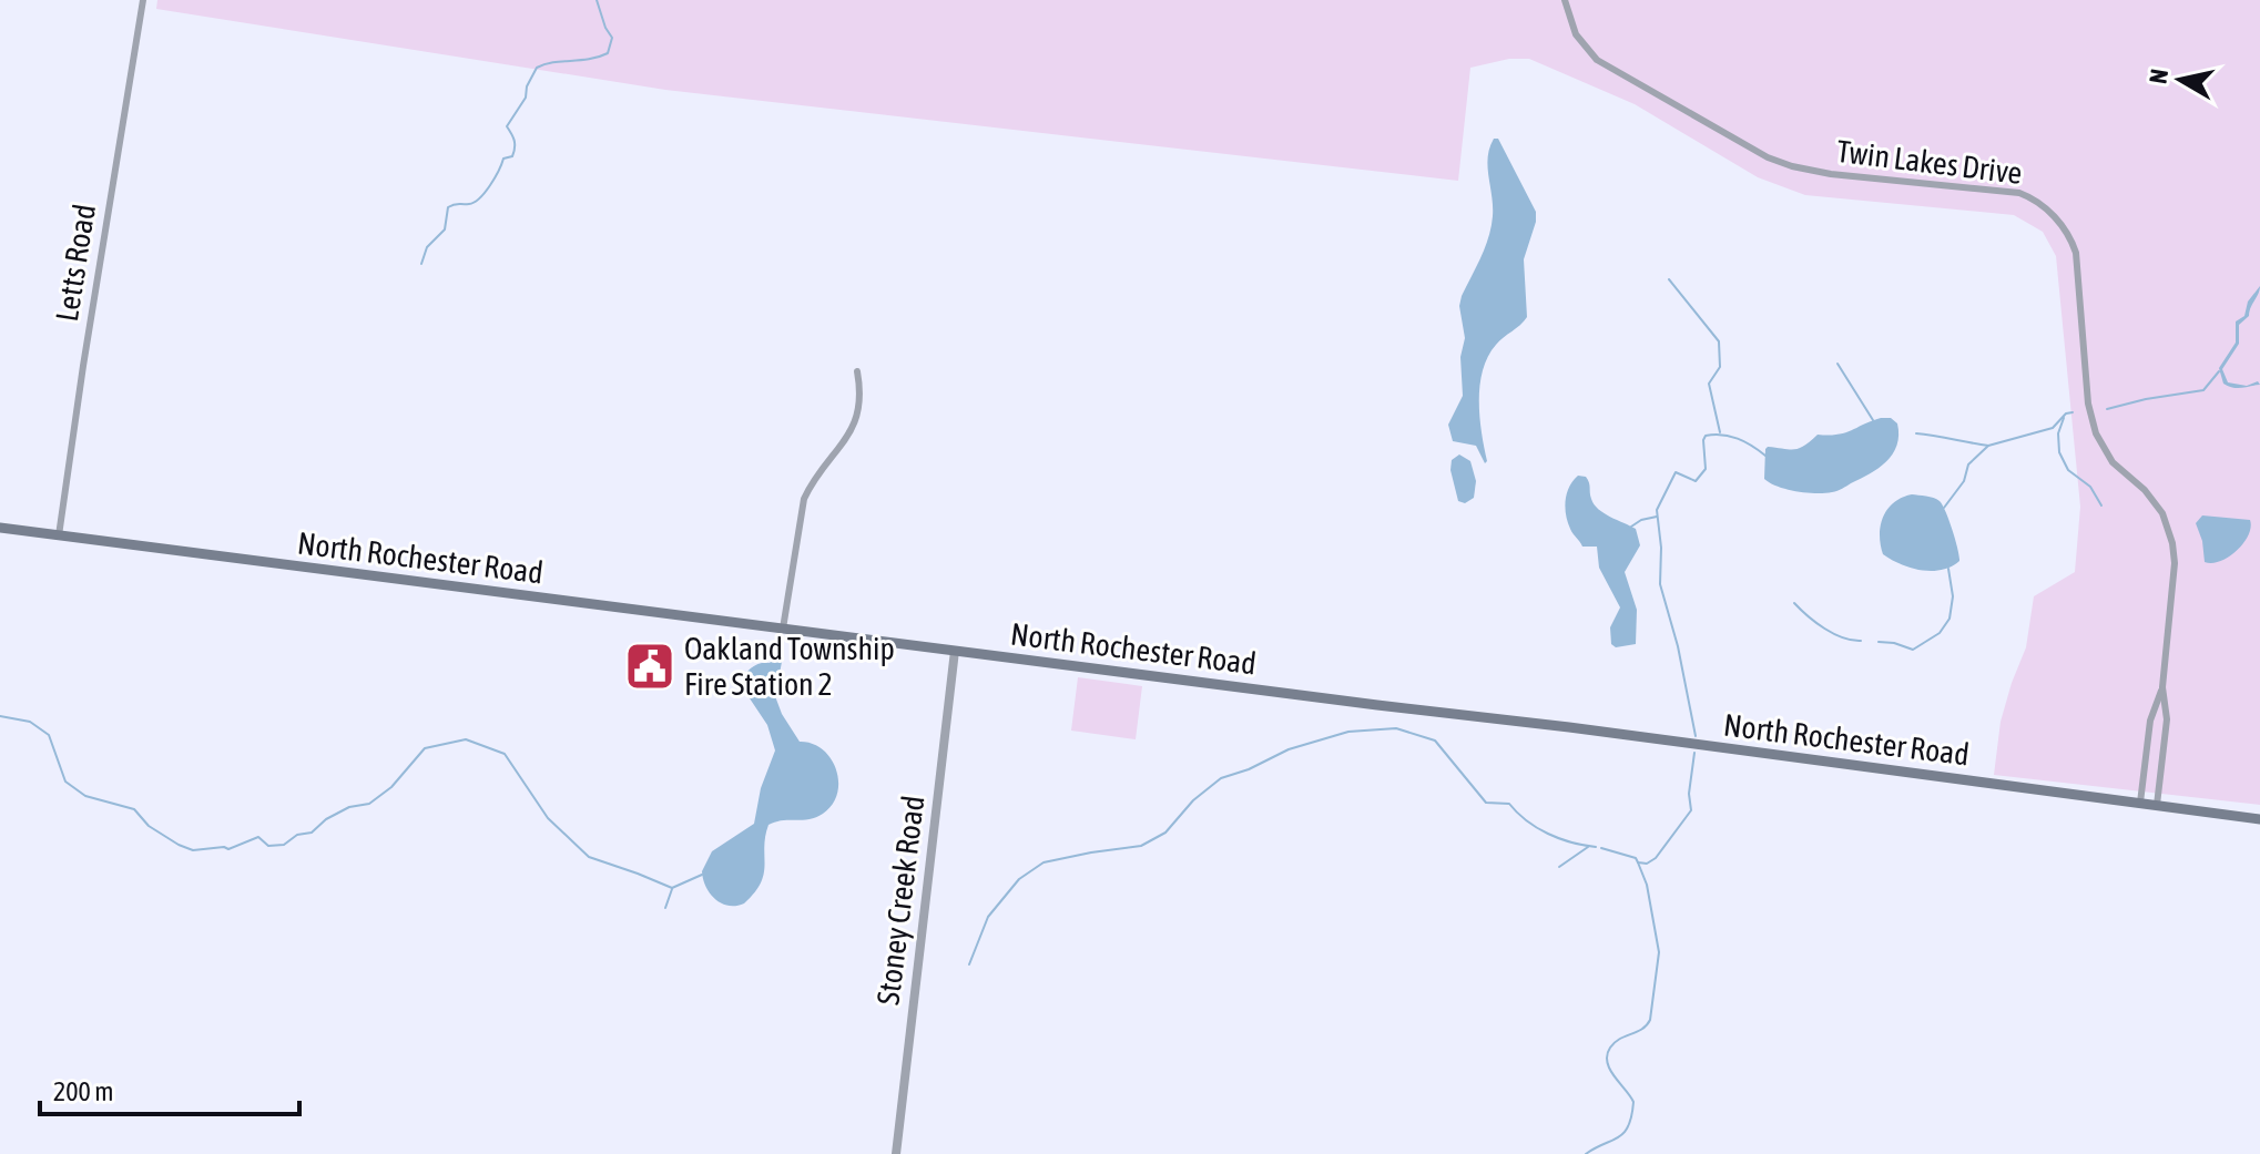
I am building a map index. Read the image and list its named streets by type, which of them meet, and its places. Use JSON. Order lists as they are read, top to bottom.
{
  "streets": {
    "main road": ["North Rochester Road"],
    "street": ["Twin Lakes Drive", "Letts Road", "Stoney Creek Road"]
  },
  "crossings": [
    ["Twin Lakes Drive", "North Rochester Road"],
    ["Letts Road", "North Rochester Road"],
    ["North Rochester Road", "Stoney Creek Road"]
  ],
  "places": {
    "public building": ["Oakland Township Fire Station 2"]
  },
  "scale_bar": "200 m",
  "north": "left"
}
